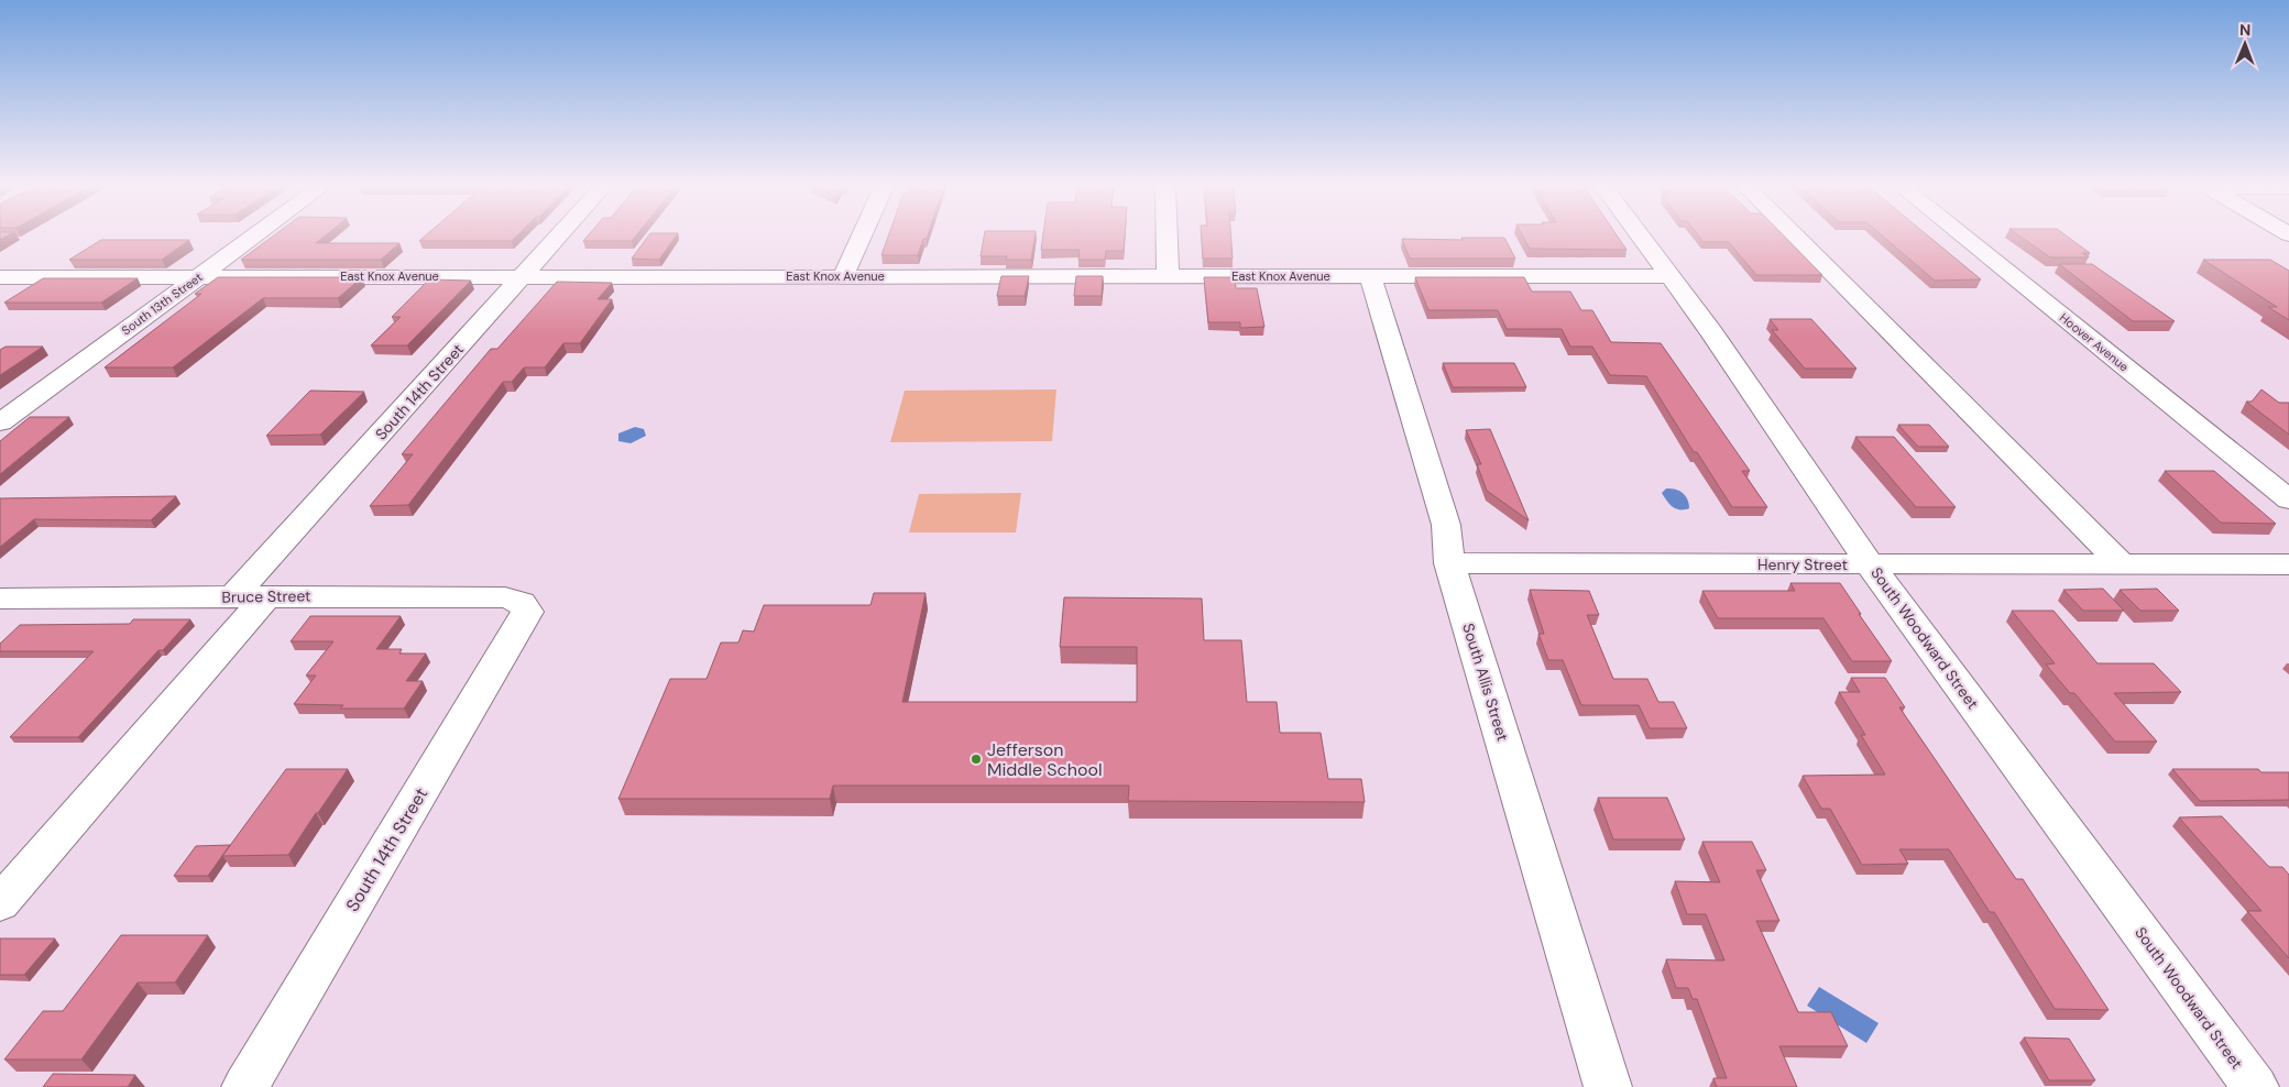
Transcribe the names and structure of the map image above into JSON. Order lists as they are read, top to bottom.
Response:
{
  "streets": {
    "street": [
      "East Knox Avenue",
      "South 13th Street",
      "Hoover Avenue",
      "South 14th Street",
      "Henry Street",
      "Bruce Street",
      "South Woodward Street",
      "South Allis Street"
    ]
  },
  "crossings": [
    ["East Knox Avenue", "South 13th Street"],
    ["East Knox Avenue", "South 14th Street"],
    ["East Knox Avenue", "South Woodward Street"],
    ["East Knox Avenue", "South Allis Street"],
    ["South 14th Street", "Bruce Street"],
    ["Henry Street", "South Woodward Street"],
    ["Henry Street", "South Allis Street"]
  ],
  "places": ["Jefferson Middle School"],
  "north": "top"
}
